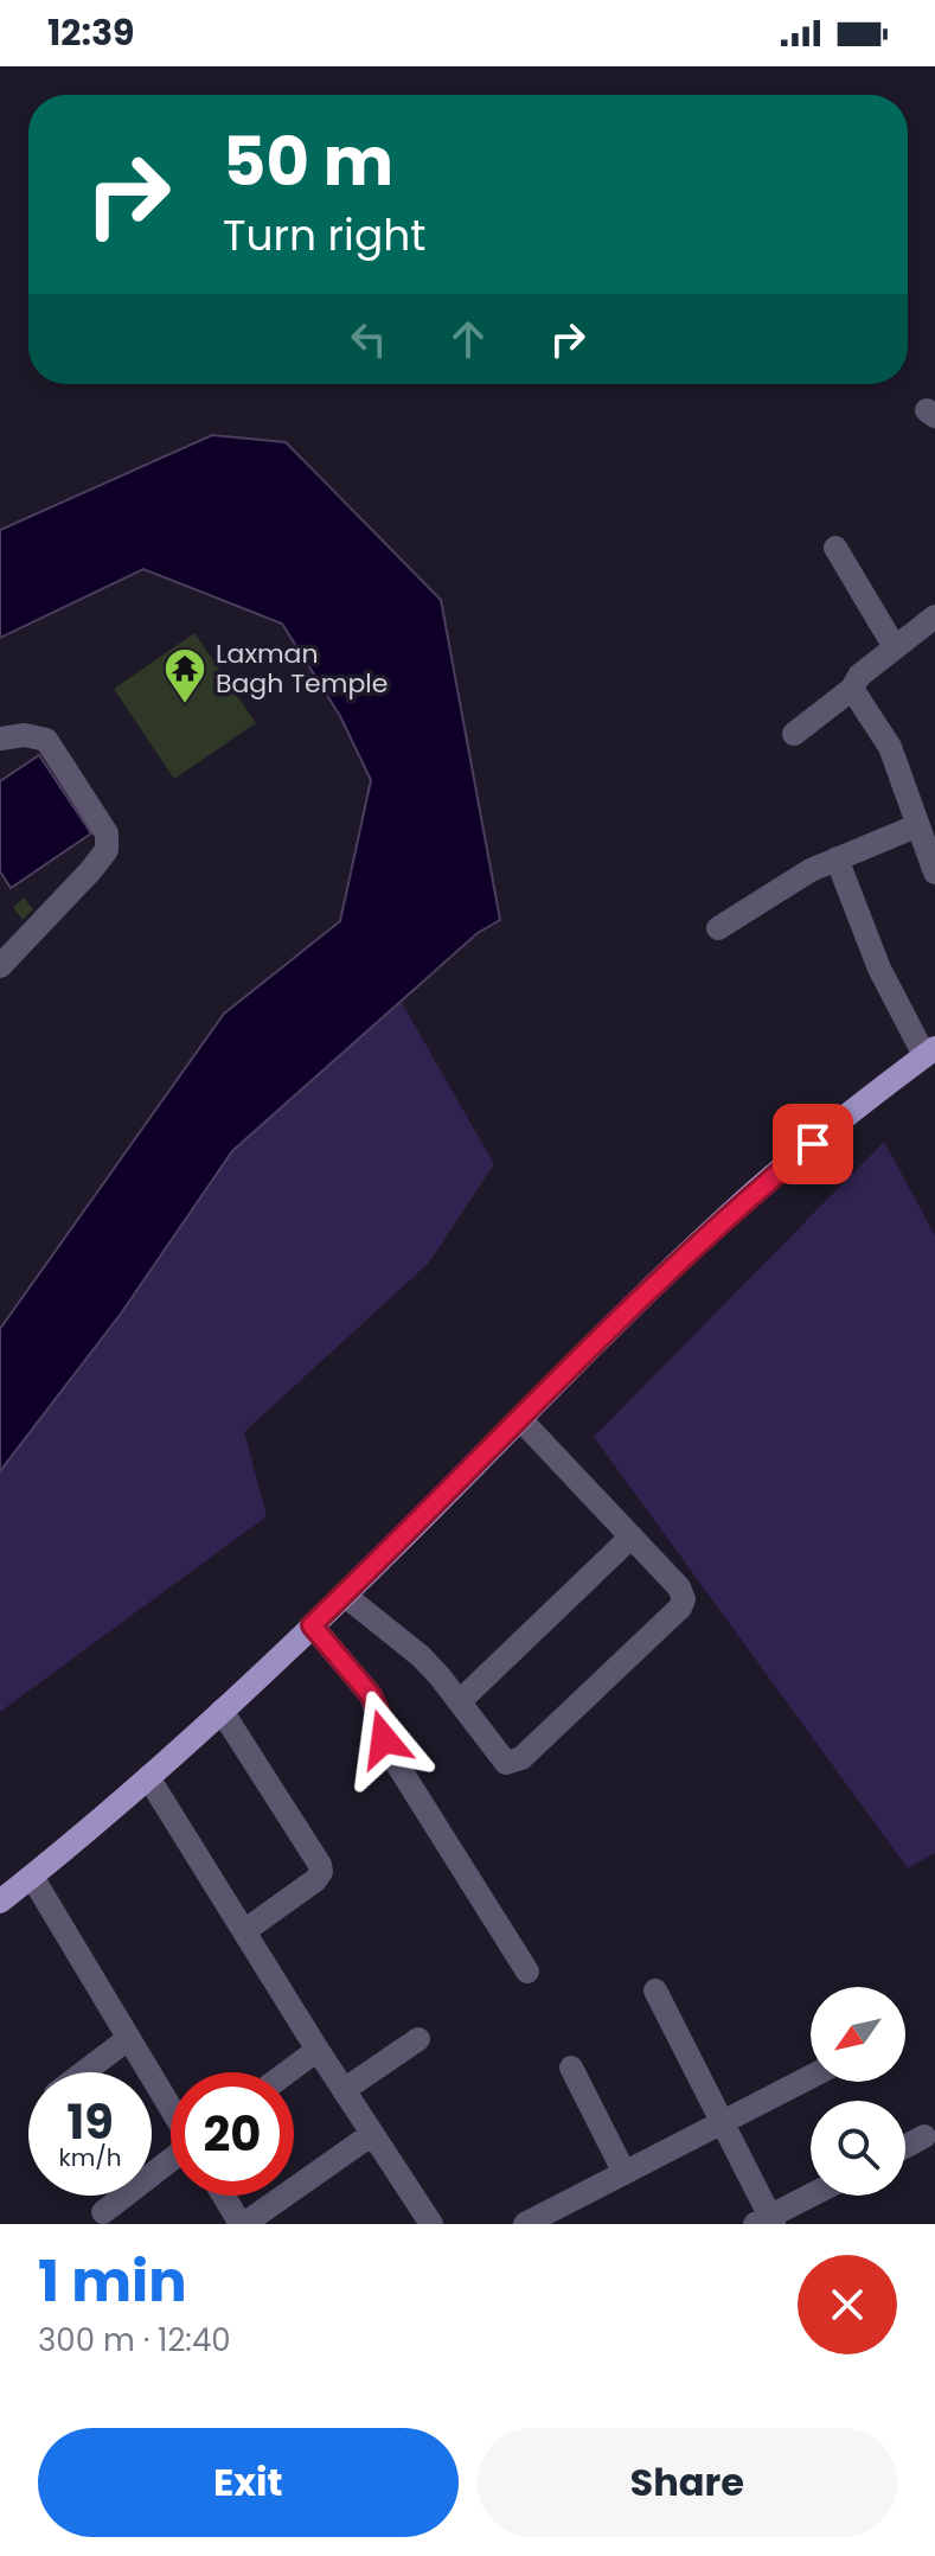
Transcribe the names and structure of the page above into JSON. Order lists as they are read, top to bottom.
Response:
{
  "places": {
    "temple": ["Laxman Bagh Temple"]
  },
  "north": "bottom left",
  "page": {
    "status": "12:39",
    "turn": ["50 m", "Turn right"],
    "speed": "19 km/h",
    "limit": "20",
    "heading": ["1 min", "300 m · 12:40"],
    "buttons": ["Exit", "Share"]
  }
}
